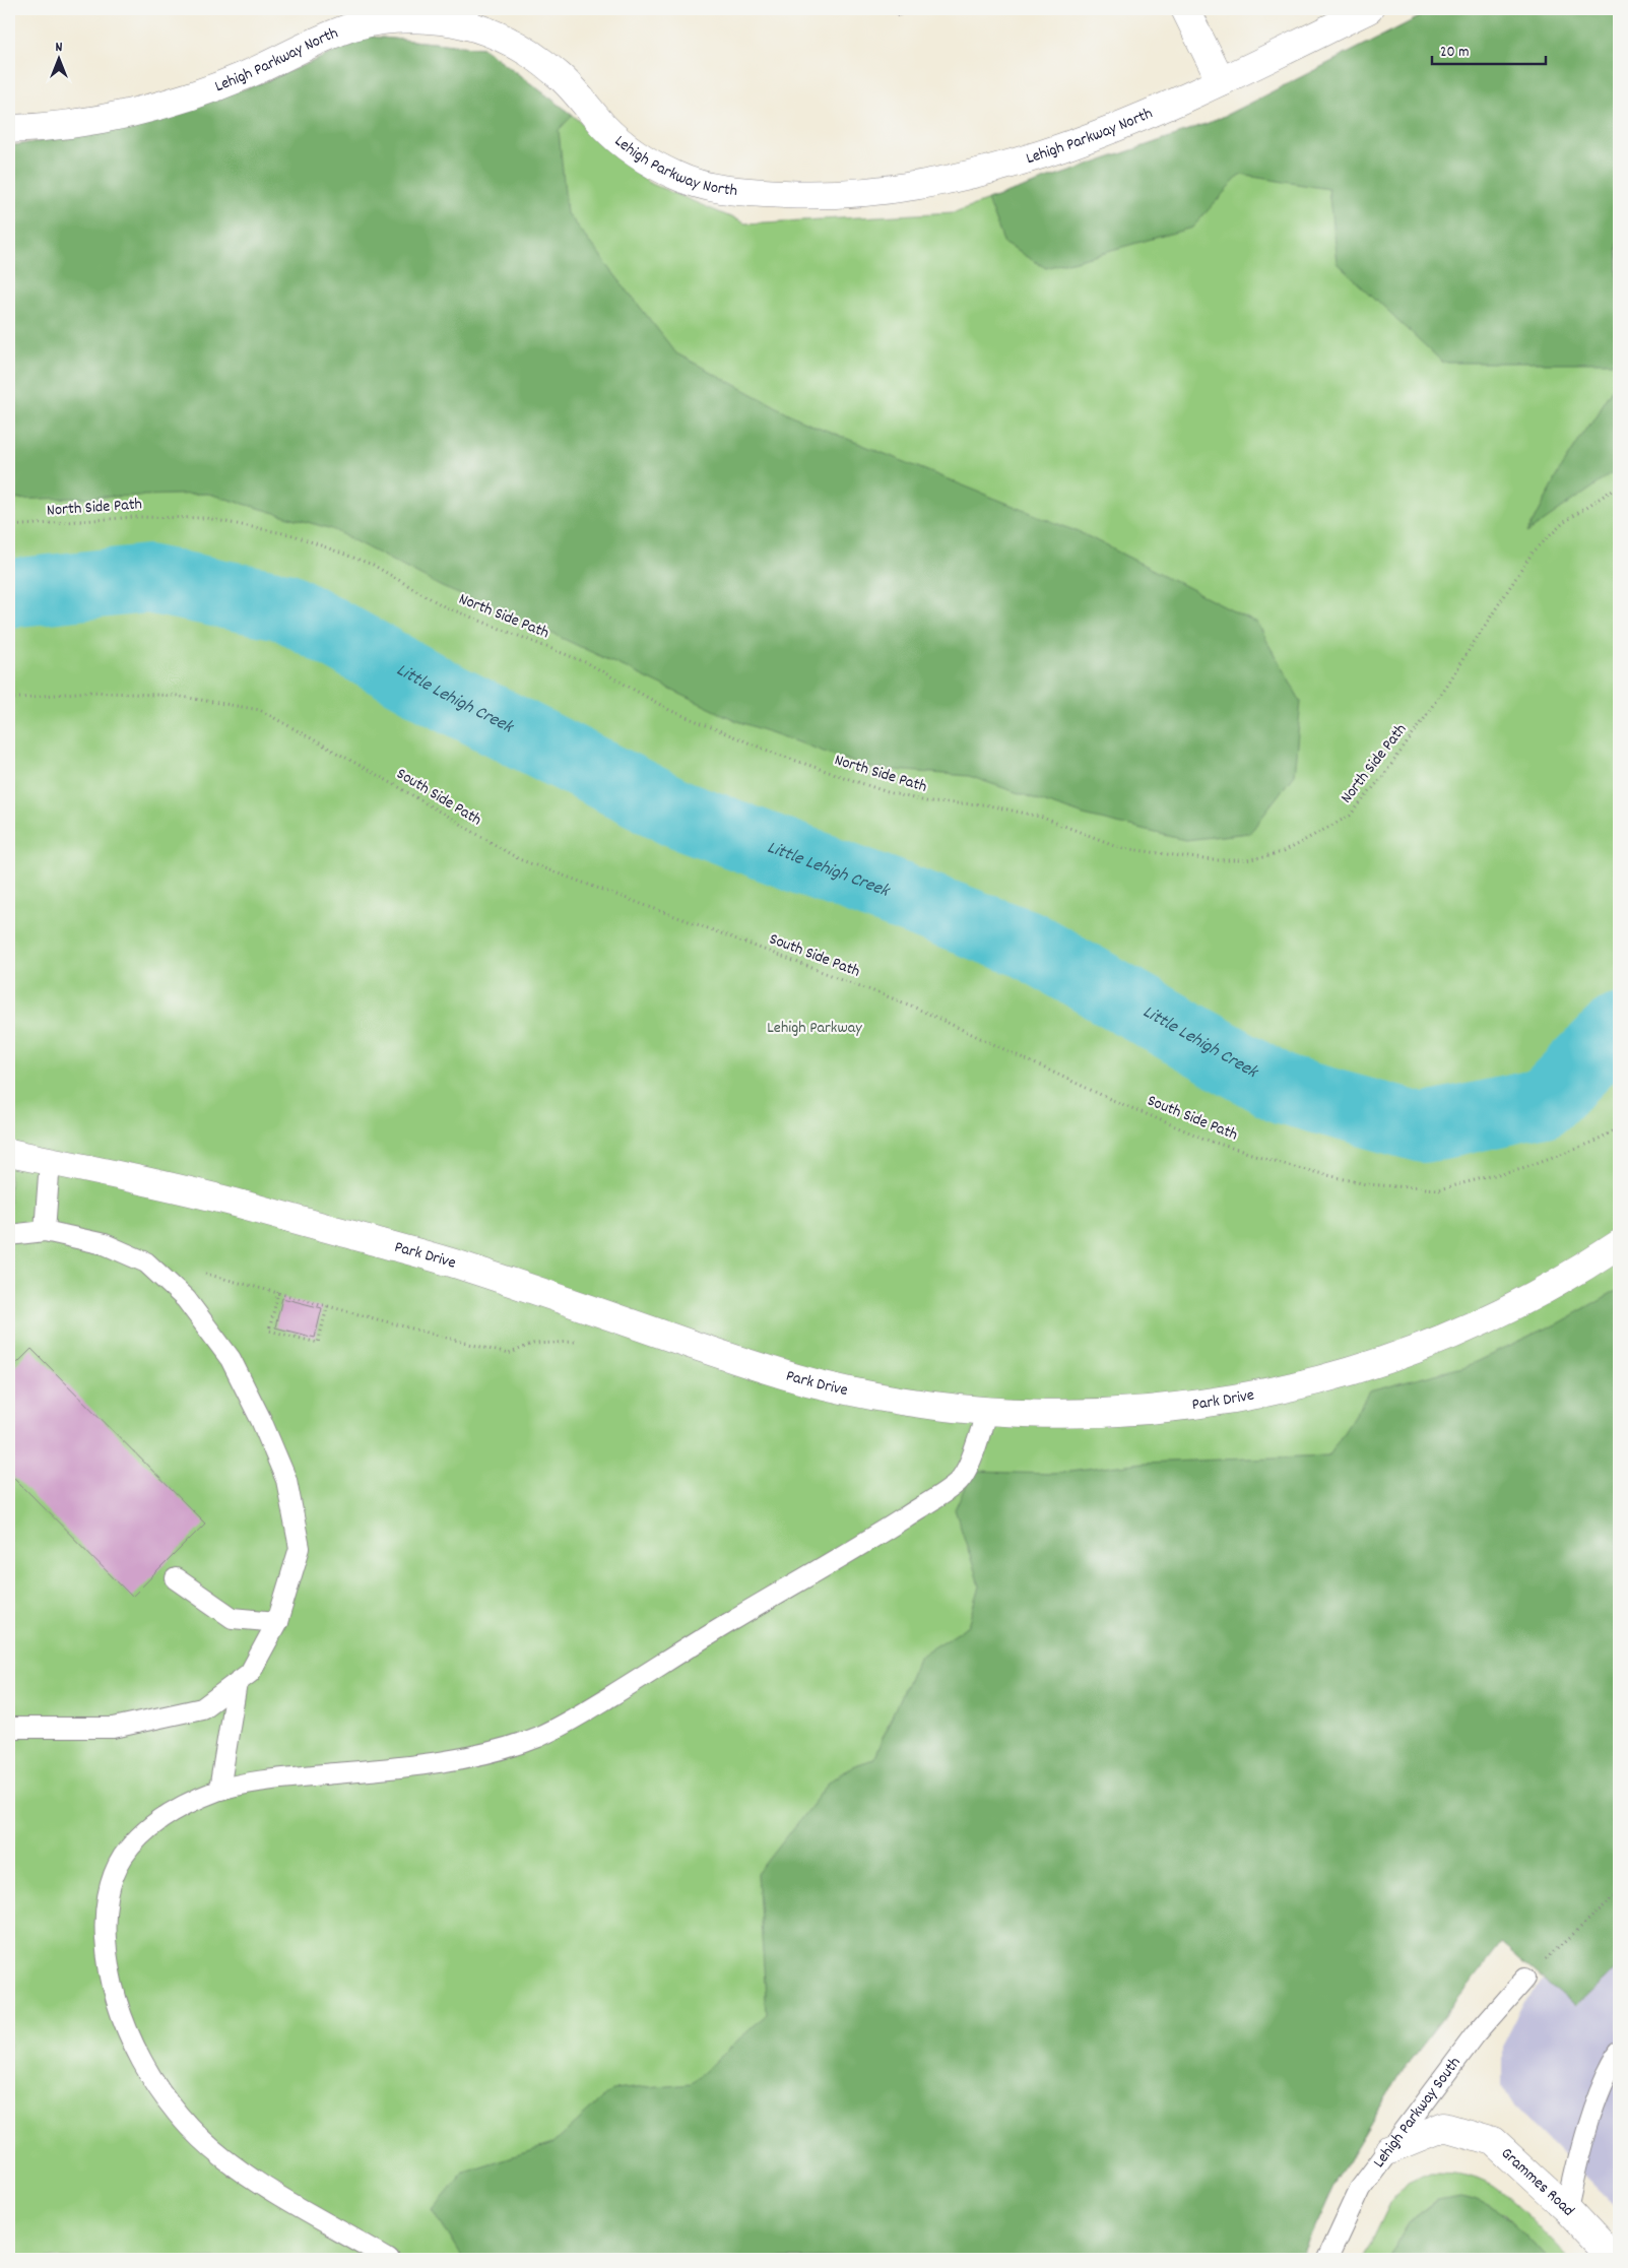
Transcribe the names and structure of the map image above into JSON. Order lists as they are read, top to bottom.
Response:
{
  "streets": {
    "street": ["Lehigh Parkway North", "Park Drive", "Grammes Road"],
    "lane": ["Lehigh Parkway South"],
    "path": ["North Side Path", "South Side Path"]
  },
  "crossings": [
    ["Lehigh Parkway South", "Grammes Road"]
  ],
  "water": ["Little Lehigh Creek"],
  "parks": ["Lehigh Parkway"],
  "scale_bar": "20 m",
  "north": "top"
}
